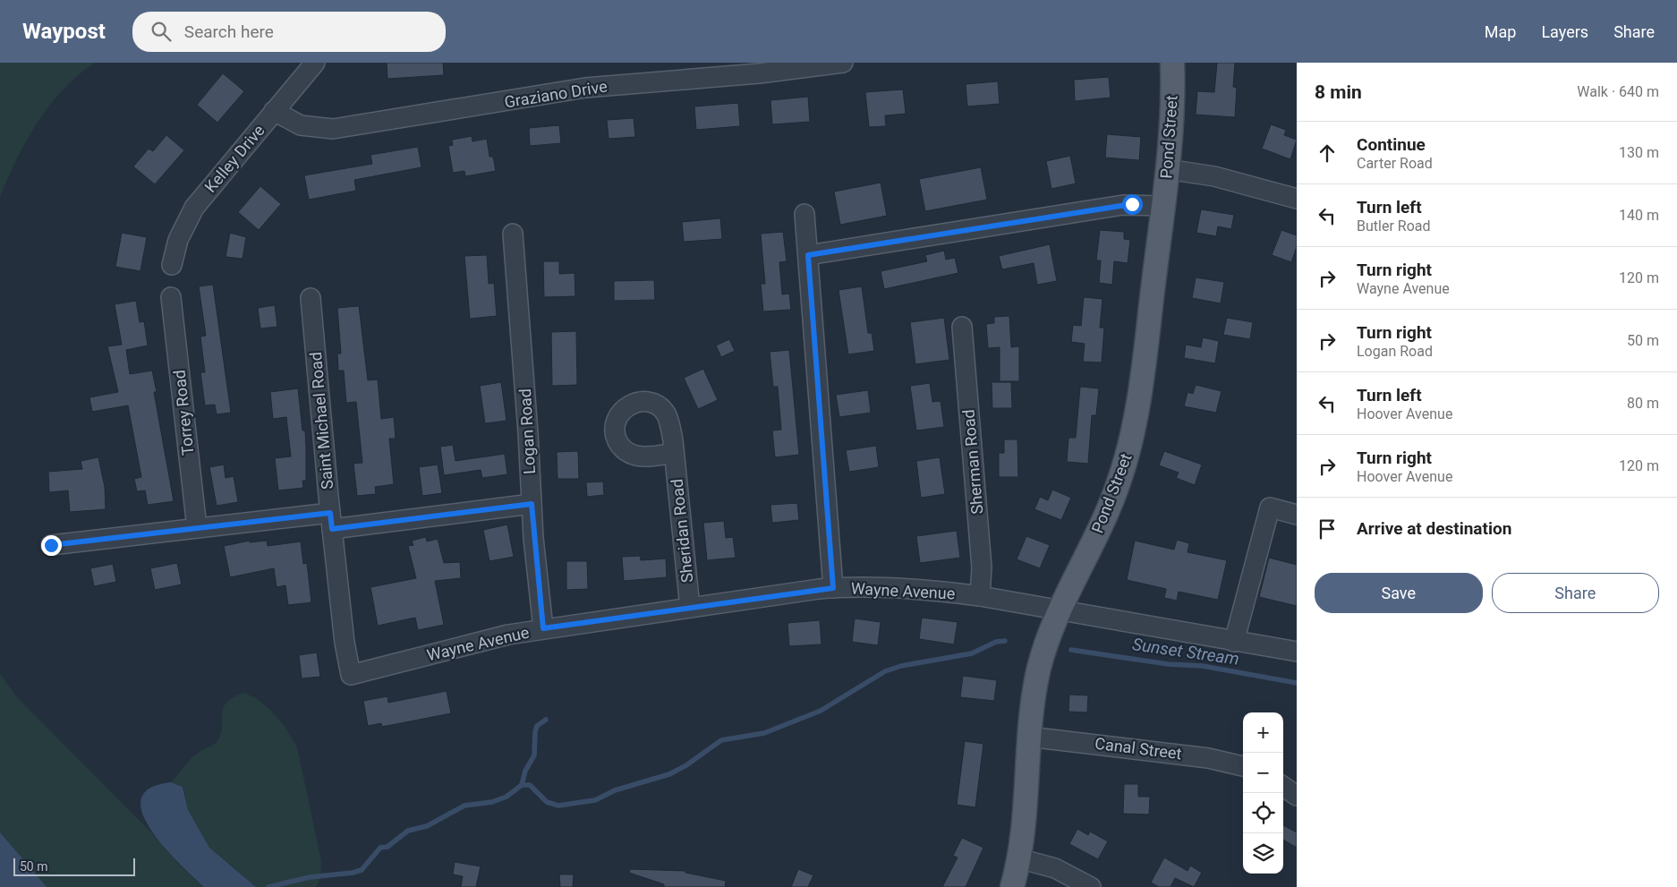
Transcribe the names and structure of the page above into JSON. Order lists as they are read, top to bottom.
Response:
{
  "streets": {
    "main road": ["Pond Street"],
    "street": [
      "Graziano Drive",
      "Kelley Drive",
      "Torrey Road",
      "Saint Michael Road",
      "Logan Road",
      "Sherman Road",
      "Sheridan Road",
      "Wayne Avenue",
      "Canal Street"
    ]
  },
  "crossings": [
    ["Graziano Drive", "Kelley Drive"],
    ["Pond Street", "Wayne Avenue"],
    ["Pond Street", "Canal Street"],
    ["Saint Michael Road", "Wayne Avenue"],
    ["Logan Road", "Wayne Avenue"],
    ["Sherman Road", "Wayne Avenue"],
    ["Sheridan Road", "Wayne Avenue"]
  ],
  "water": ["Sunset Stream"],
  "scale_bar": "50 m",
  "page": {
    "header": "Waypost",
    "search": "Search here",
    "nav": ["Map", "Layers", "Share"],
    "heading": ["8 min", "Walk · 640 m"],
    "list": [
      ["Continue", "Carter Road", "130 m"],
      ["Turn left", "Butler Road", "140 m"],
      ["Turn right", "Wayne Avenue", "120 m"],
      ["Turn right", "Logan Road", "50 m"],
      ["Turn left", "Hoover Avenue", "80 m"],
      ["Turn right", "Hoover Avenue", "120 m"],
      "Arrive at destination"
    ],
    "buttons": ["Save", "Share"],
    "map_buttons": ["+", "−"],
    "scale": "50 m"
  }
}
